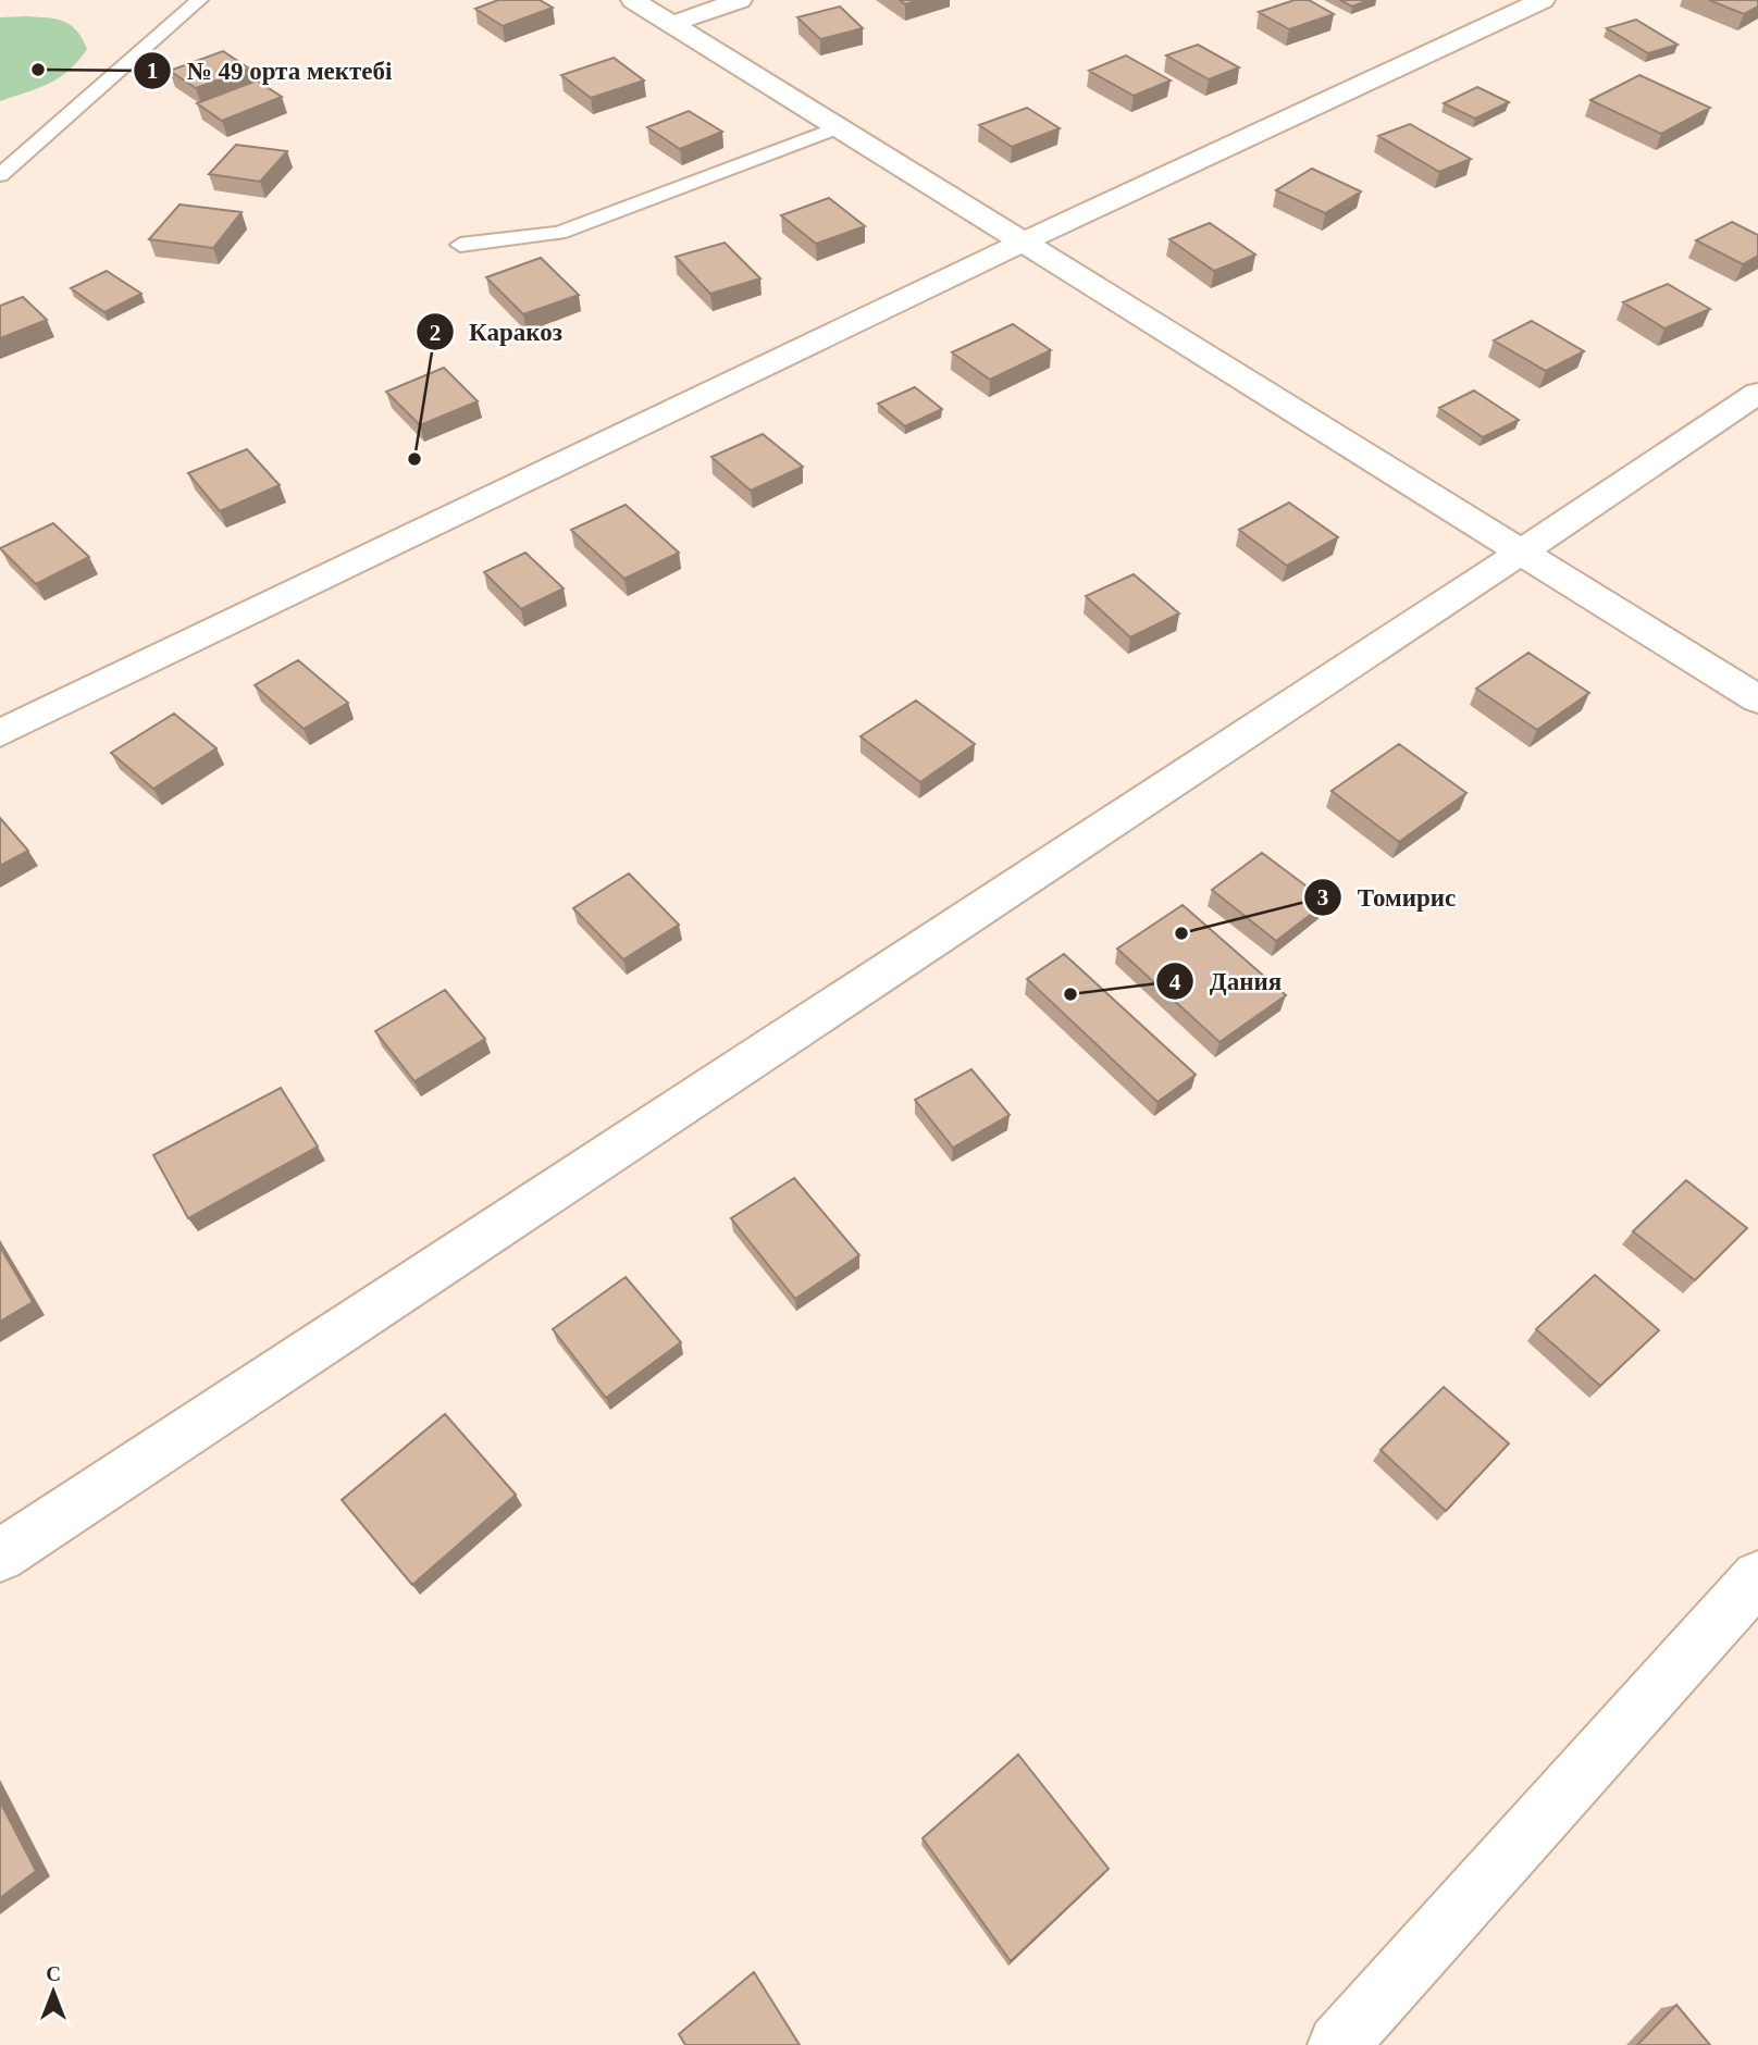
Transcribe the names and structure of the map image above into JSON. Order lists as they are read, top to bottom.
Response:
{
  "places": [
    "№ 49 орта мектебі",
    "Каракоз",
    "Томирис",
    "Дания"
  ],
  "north": "top"
}
